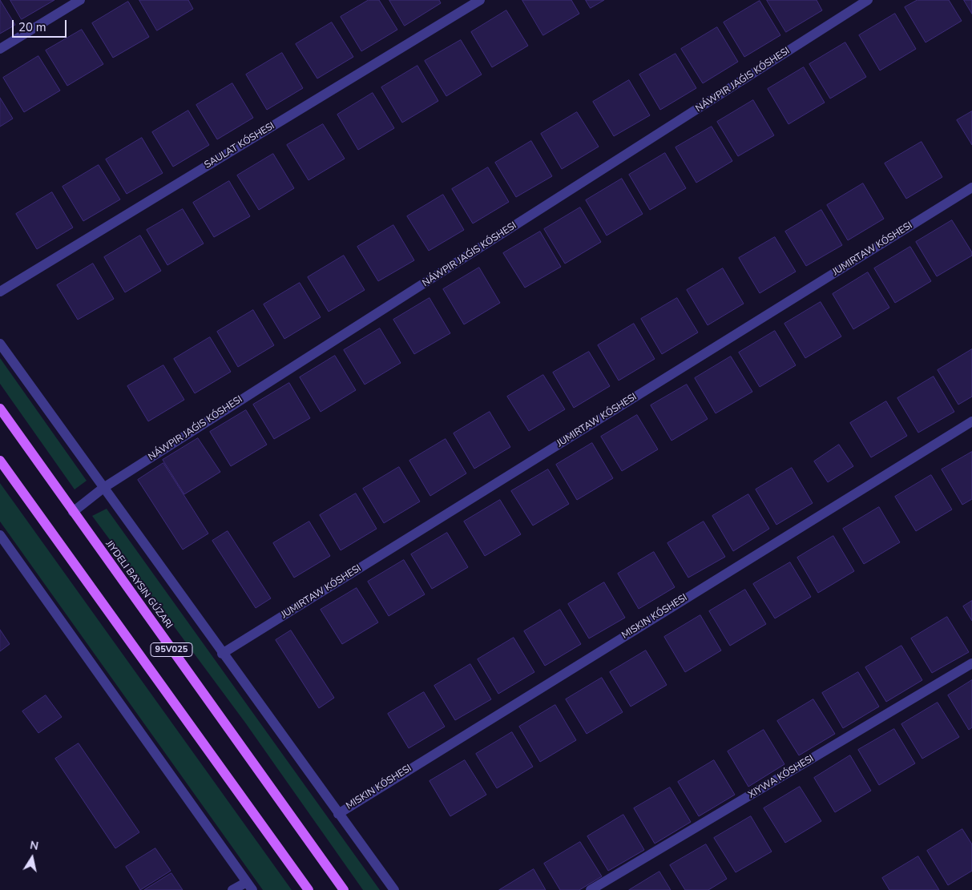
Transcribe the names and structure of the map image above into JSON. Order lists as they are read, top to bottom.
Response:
{
  "streets": {
    "main road": ["95V025"],
    "street": ["SAULAT KÓSHESI", "MISKIN KÓSHESI", "XIYWA KÓSHESI"]
  },
  "scale_bar": "20 m",
  "north": "top"
}
